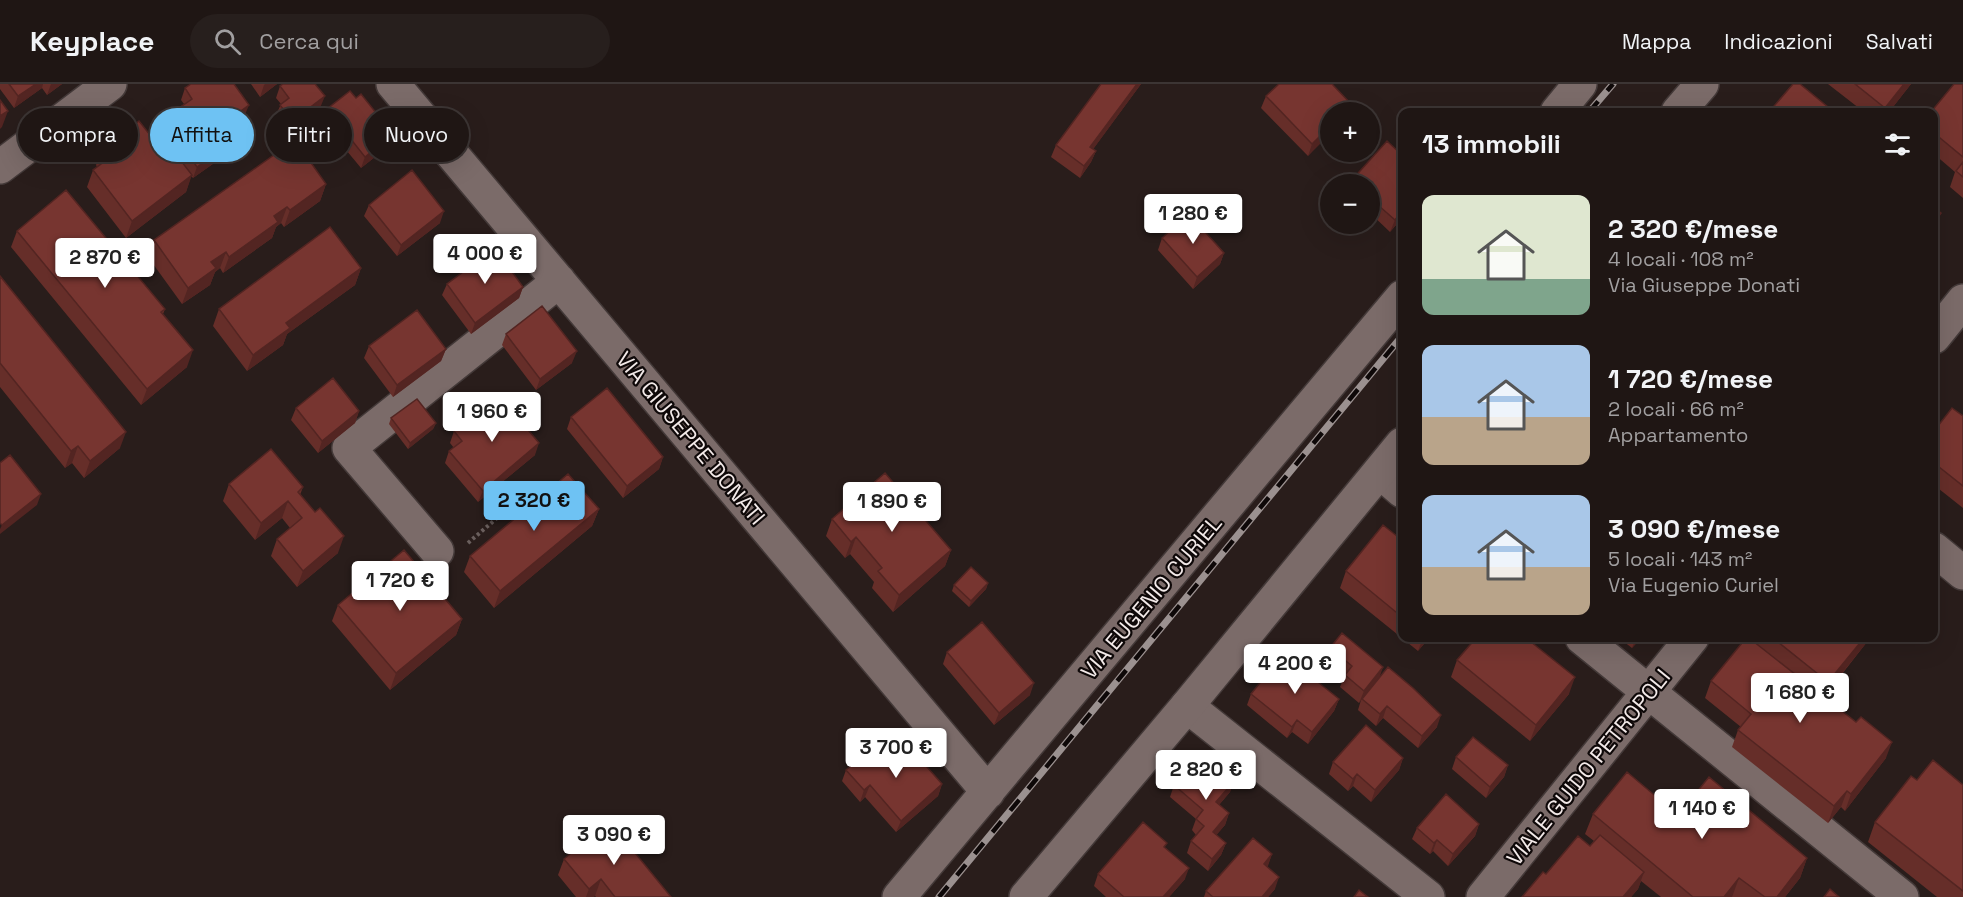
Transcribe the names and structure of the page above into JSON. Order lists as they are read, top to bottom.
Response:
{
  "streets": {
    "street": ["VIA GIUSEPPE DONATI", "VIA EUGENIO CURIEL", "VIALE GUIDO PETROPOLI"]
  },
  "crossings": [
    ["VIA GIUSEPPE DONATI", "VIA EUGENIO CURIEL"]
  ],
  "page": {
    "header": "Keyplace",
    "search": "Cerca qui",
    "nav": ["Mappa", "Indicazioni", "Salvati"],
    "map_buttons": ["+", "−"],
    "chip": [
      "Compra",
      "Affitta",
      "Filtri",
      "Nuovo"
    ],
    "heading": "13 immobili",
    "list": [
      {
        "name": "2 320 €/mese",
        "note": "4 locali · 108 m² · Via Giuseppe Donati"
      },
      {
        "name": "1 720 €/mese",
        "note": "2 locali · 66 m² · Appartamento"
      },
      {
        "name": "3 090 €/mese",
        "note": "5 locali · 143 m² · Via Eugenio Curiel"
      }
    ],
    "price": [
      "1 280 €",
      "4 000 €",
      "2 870 €",
      "1 960 €",
      "2 320 €",
      "1 890 €",
      "1 720 €",
      "4 200 €",
      "1 680 €",
      "3 700 €",
      "2 820 €",
      "1 140 €",
      "3 090 €"
    ]
  }
}
